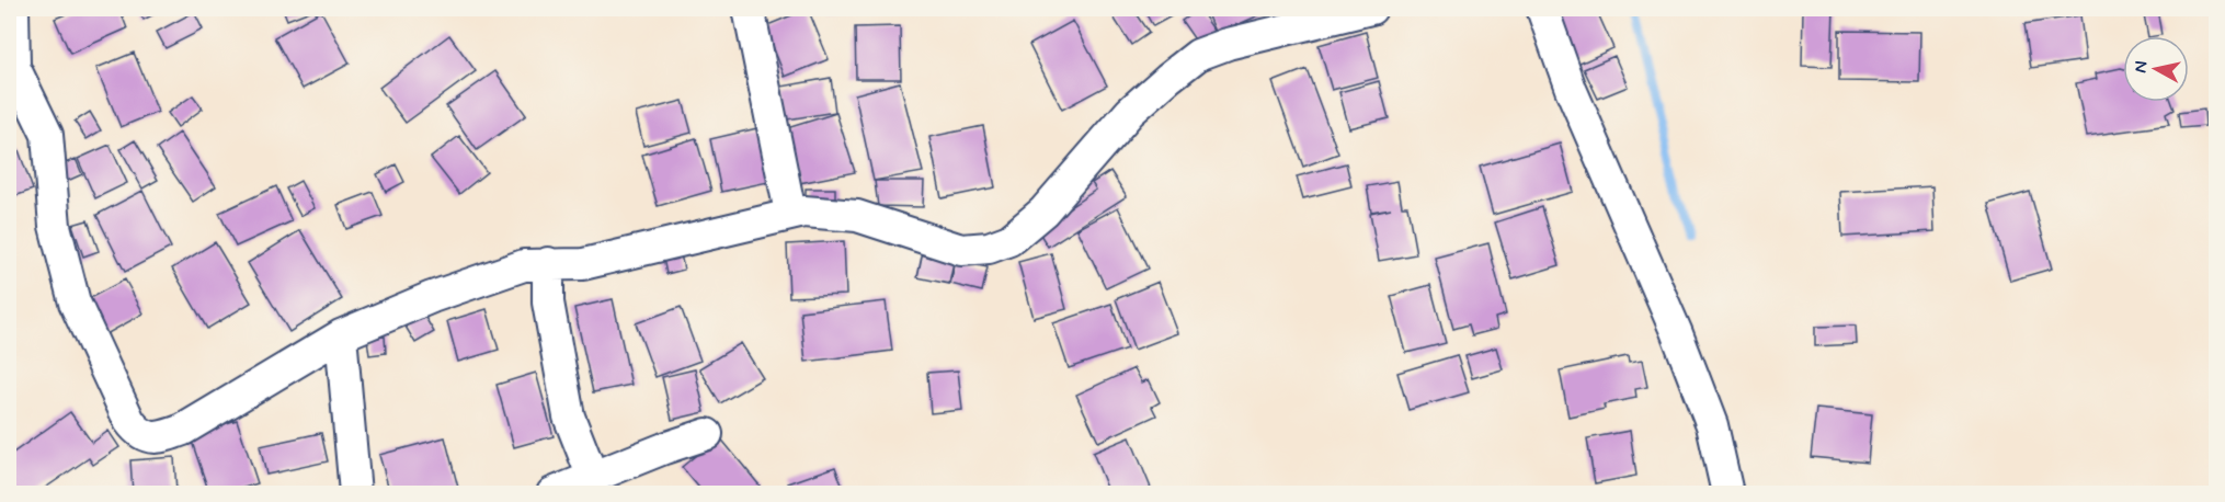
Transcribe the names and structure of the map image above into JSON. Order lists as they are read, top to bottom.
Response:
{
  "north": "left"
}
